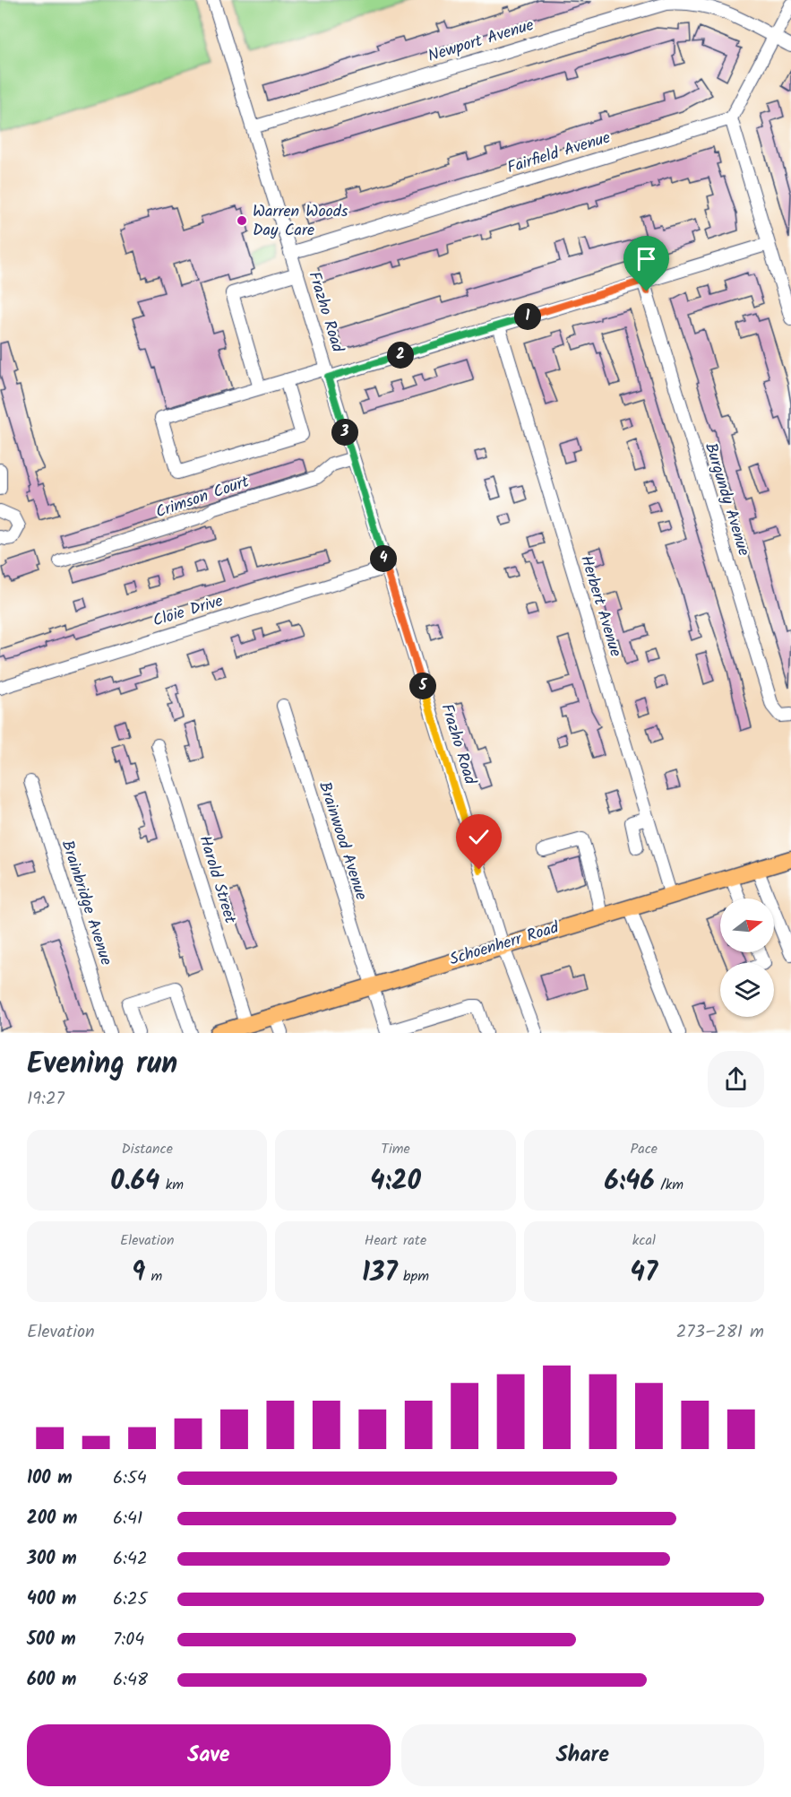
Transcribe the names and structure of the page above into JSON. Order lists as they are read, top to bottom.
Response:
{
  "streets": {
    "main road": ["Schoenherr Road"],
    "street": [
      "Newport Avenue",
      "Fairfield Avenue",
      "Frazho Road",
      "Crimson Court",
      "Burgundy Avenue",
      "Herbert Avenue",
      "Cloie Drive",
      "Brainwood Avenue",
      "Harold Street",
      "Brainbridge Avenue"
    ]
  },
  "crossings": [
    ["Newport Avenue", "Frazho Road"],
    ["Fairfield Avenue", "Frazho Road"],
    ["Frazho Road", "Crimson Court"],
    ["Frazho Road", "Cloie Drive"],
    ["Frazho Road", "Schoenherr Road"],
    ["Herbert Avenue", "Schoenherr Road"],
    ["Brainwood Avenue", "Schoenherr Road"],
    ["Harold Street", "Schoenherr Road"]
  ],
  "places": ["Warren Woods Day Care"],
  "north": "right",
  "page": {
    "pins": [
      "1",
      "2",
      "3",
      "4",
      "5"
    ],
    "heading": ["Evening run", "19:27"],
    "stats": [
      ["Distance", "0.64 km"],
      ["Time", "4:20"],
      ["Pace", "6:46 /km"],
      ["Elevation", "9 m"],
      ["Heart rate", "137 bpm"],
      ["kcal", "47"]
    ],
    "chart": ["Elevation", "273–281 m"],
    "list": [
      {
        "name": "100 m",
        "note": "6:54"
      },
      {
        "name": "200 m",
        "note": "6:41"
      },
      {
        "name": "300 m",
        "note": "6:42"
      },
      {
        "name": "400 m",
        "note": "6:25"
      },
      {
        "name": "500 m",
        "note": "7:04"
      },
      {
        "name": "600 m",
        "note": "6:48"
      }
    ],
    "buttons": ["Save", "Share"]
  }
}
